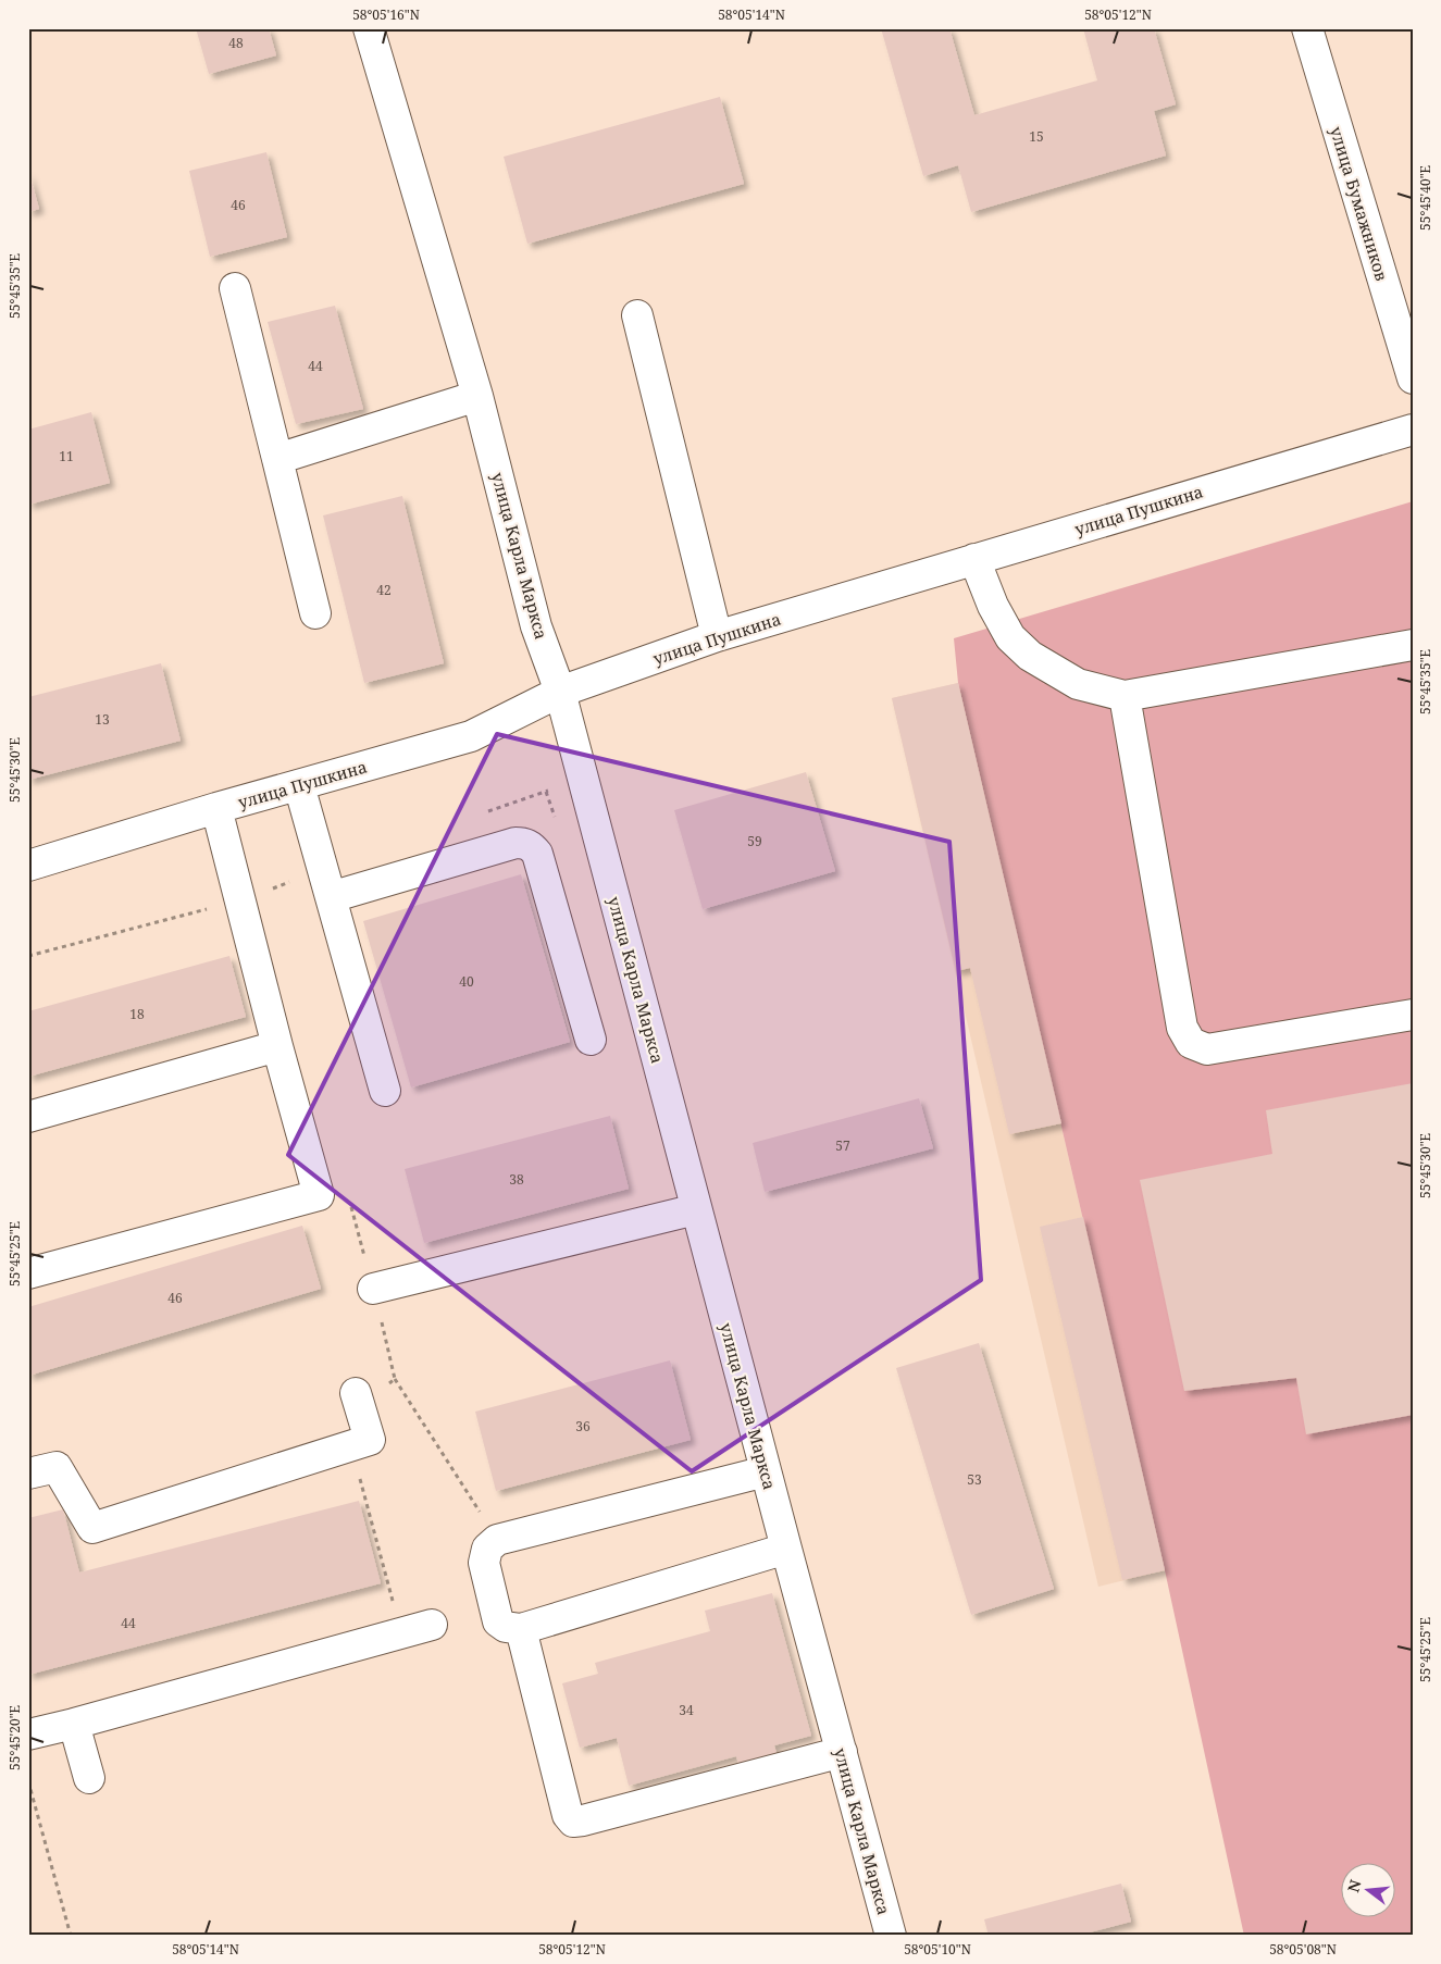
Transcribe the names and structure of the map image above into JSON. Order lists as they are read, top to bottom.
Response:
{
  "streets": {
    "street": ["улица Бумажников", "улица Пушкина", "улица Карла Маркса"]
  },
  "crossings": [
    ["улица Пушкина", "улица Карла Маркса"]
  ],
  "house_numbers": [
    "48",
    "15",
    "46",
    "44",
    "11",
    "42",
    "13",
    "59",
    "40",
    "18",
    "57",
    "38",
    "46",
    "36",
    "53",
    "44",
    "34"
  ],
  "north": "left",
  "coordinates": [
    "58°05'16\"N",
    "58°05'14\"N",
    "58°05'12\"N",
    "55°45'40\"E",
    "55°45'35\"E",
    "55°45'30\"E",
    "55°45'25\"E",
    "55°45'20\"E",
    "58°05'10\"N",
    "58°05'08\"N"
  ]
}
